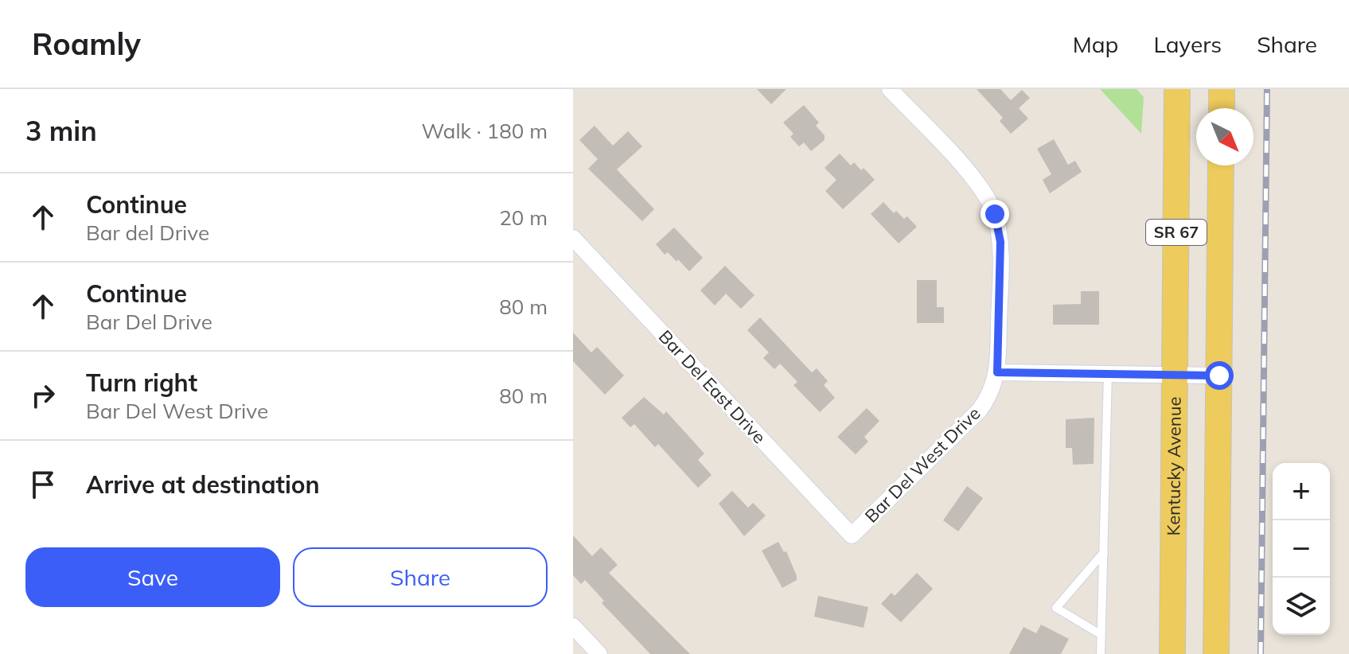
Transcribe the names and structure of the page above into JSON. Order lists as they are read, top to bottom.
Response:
{
  "streets": {
    "main road": ["SR 67", "Kentucky Avenue"],
    "street": ["Bar Del East Drive", "Bar Del West Drive"]
  },
  "crossings": [
    ["Bar Del East Drive", "Bar Del West Drive"]
  ],
  "north": "bottom right",
  "page": {
    "header": "Roamly",
    "nav": ["Map", "Layers", "Share"],
    "heading": ["3 min", "Walk · 180 m"],
    "list": [
      ["Continue", "Bar del Drive", "20 m"],
      ["Continue", "Bar Del Drive", "80 m"],
      ["Turn right", "Bar Del West Drive", "80 m"],
      "Arrive at destination"
    ],
    "map_buttons": ["+", "−"],
    "buttons": ["Save", "Share"]
  }
}
